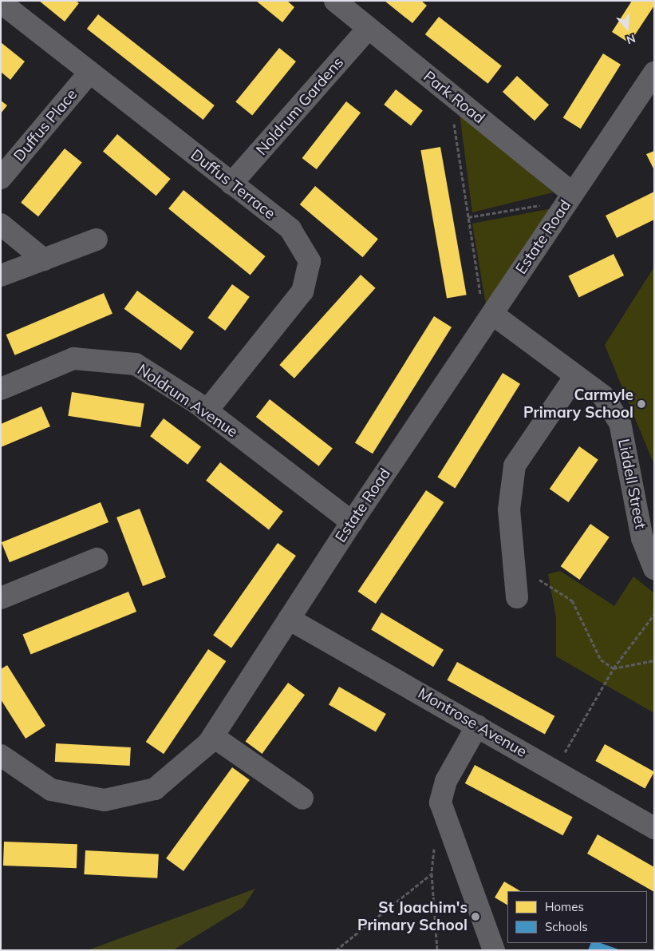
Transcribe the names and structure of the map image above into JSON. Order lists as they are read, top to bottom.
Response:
{
  "streets": {
    "street": [
      "Park Road",
      "Noldrum Gardens",
      "Duffus Place",
      "Duffus Terrace",
      "Estate Road",
      "Noldrum Avenue",
      "Liddell Street",
      "Montrose Avenue"
    ]
  },
  "crossings": [
    ["Park Road", "Noldrum Gardens"],
    ["Park Road", "Estate Road"],
    ["Noldrum Gardens", "Duffus Terrace"],
    ["Duffus Place", "Duffus Terrace"],
    ["Duffus Terrace", "Noldrum Avenue"],
    ["Estate Road", "Noldrum Avenue"],
    ["Estate Road", "Liddell Street"],
    ["Estate Road", "Montrose Avenue"]
  ],
  "places": ["Carmyle Primary School", "St Joachim's Primary School"],
  "legend": ["Homes", "Schools"],
  "north": "bottom"
}
